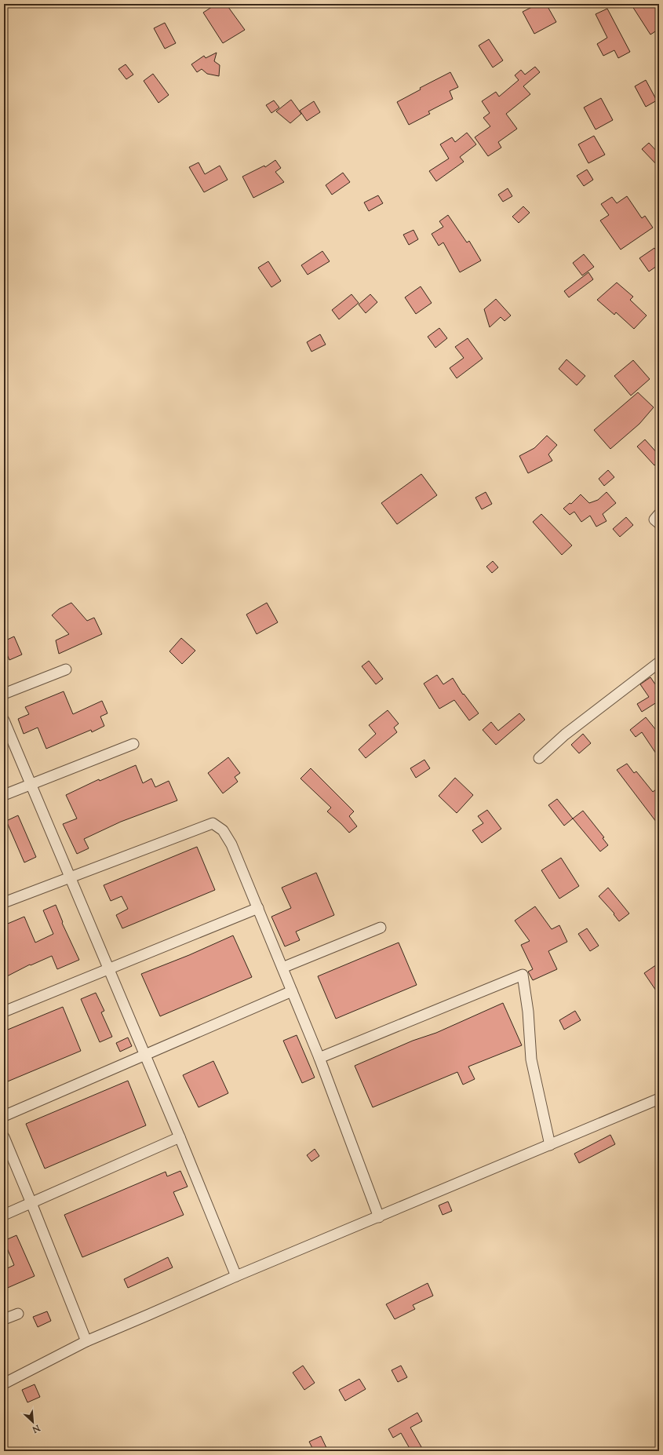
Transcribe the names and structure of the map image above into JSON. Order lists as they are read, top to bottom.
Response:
{
  "north": "bottom right"
}
